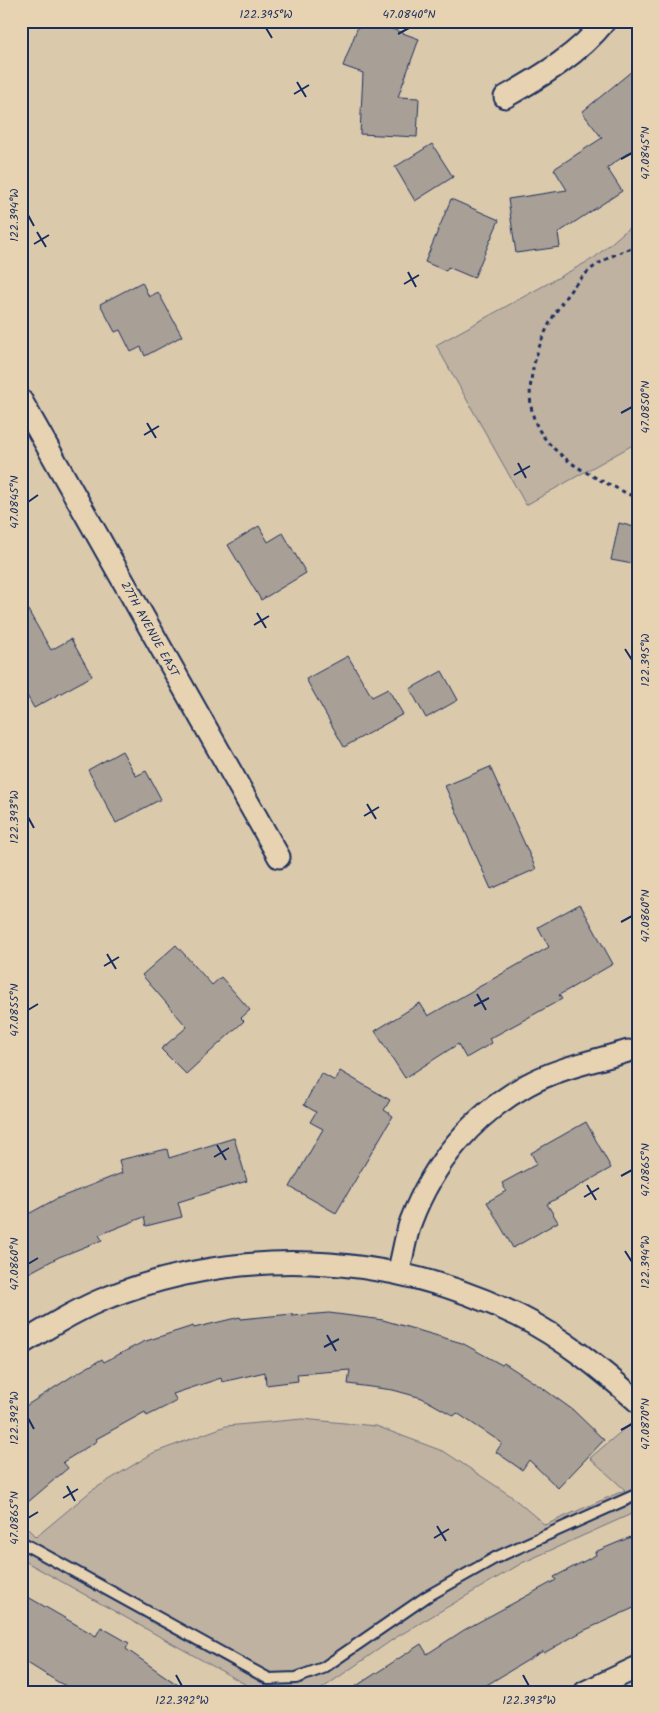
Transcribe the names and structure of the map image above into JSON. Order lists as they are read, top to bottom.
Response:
{
  "streets": {
    "street": ["27TH AVENUE EAST"]
  },
  "coordinates": [
    "122.395°W",
    "47.0840°N",
    "47.0845°N",
    "122.394°W",
    "47.0850°N",
    "122.393°W",
    "47.0860°N",
    "47.0855°N",
    "47.0865°N",
    "122.392°W",
    "47.0870°N"
  ]
}
